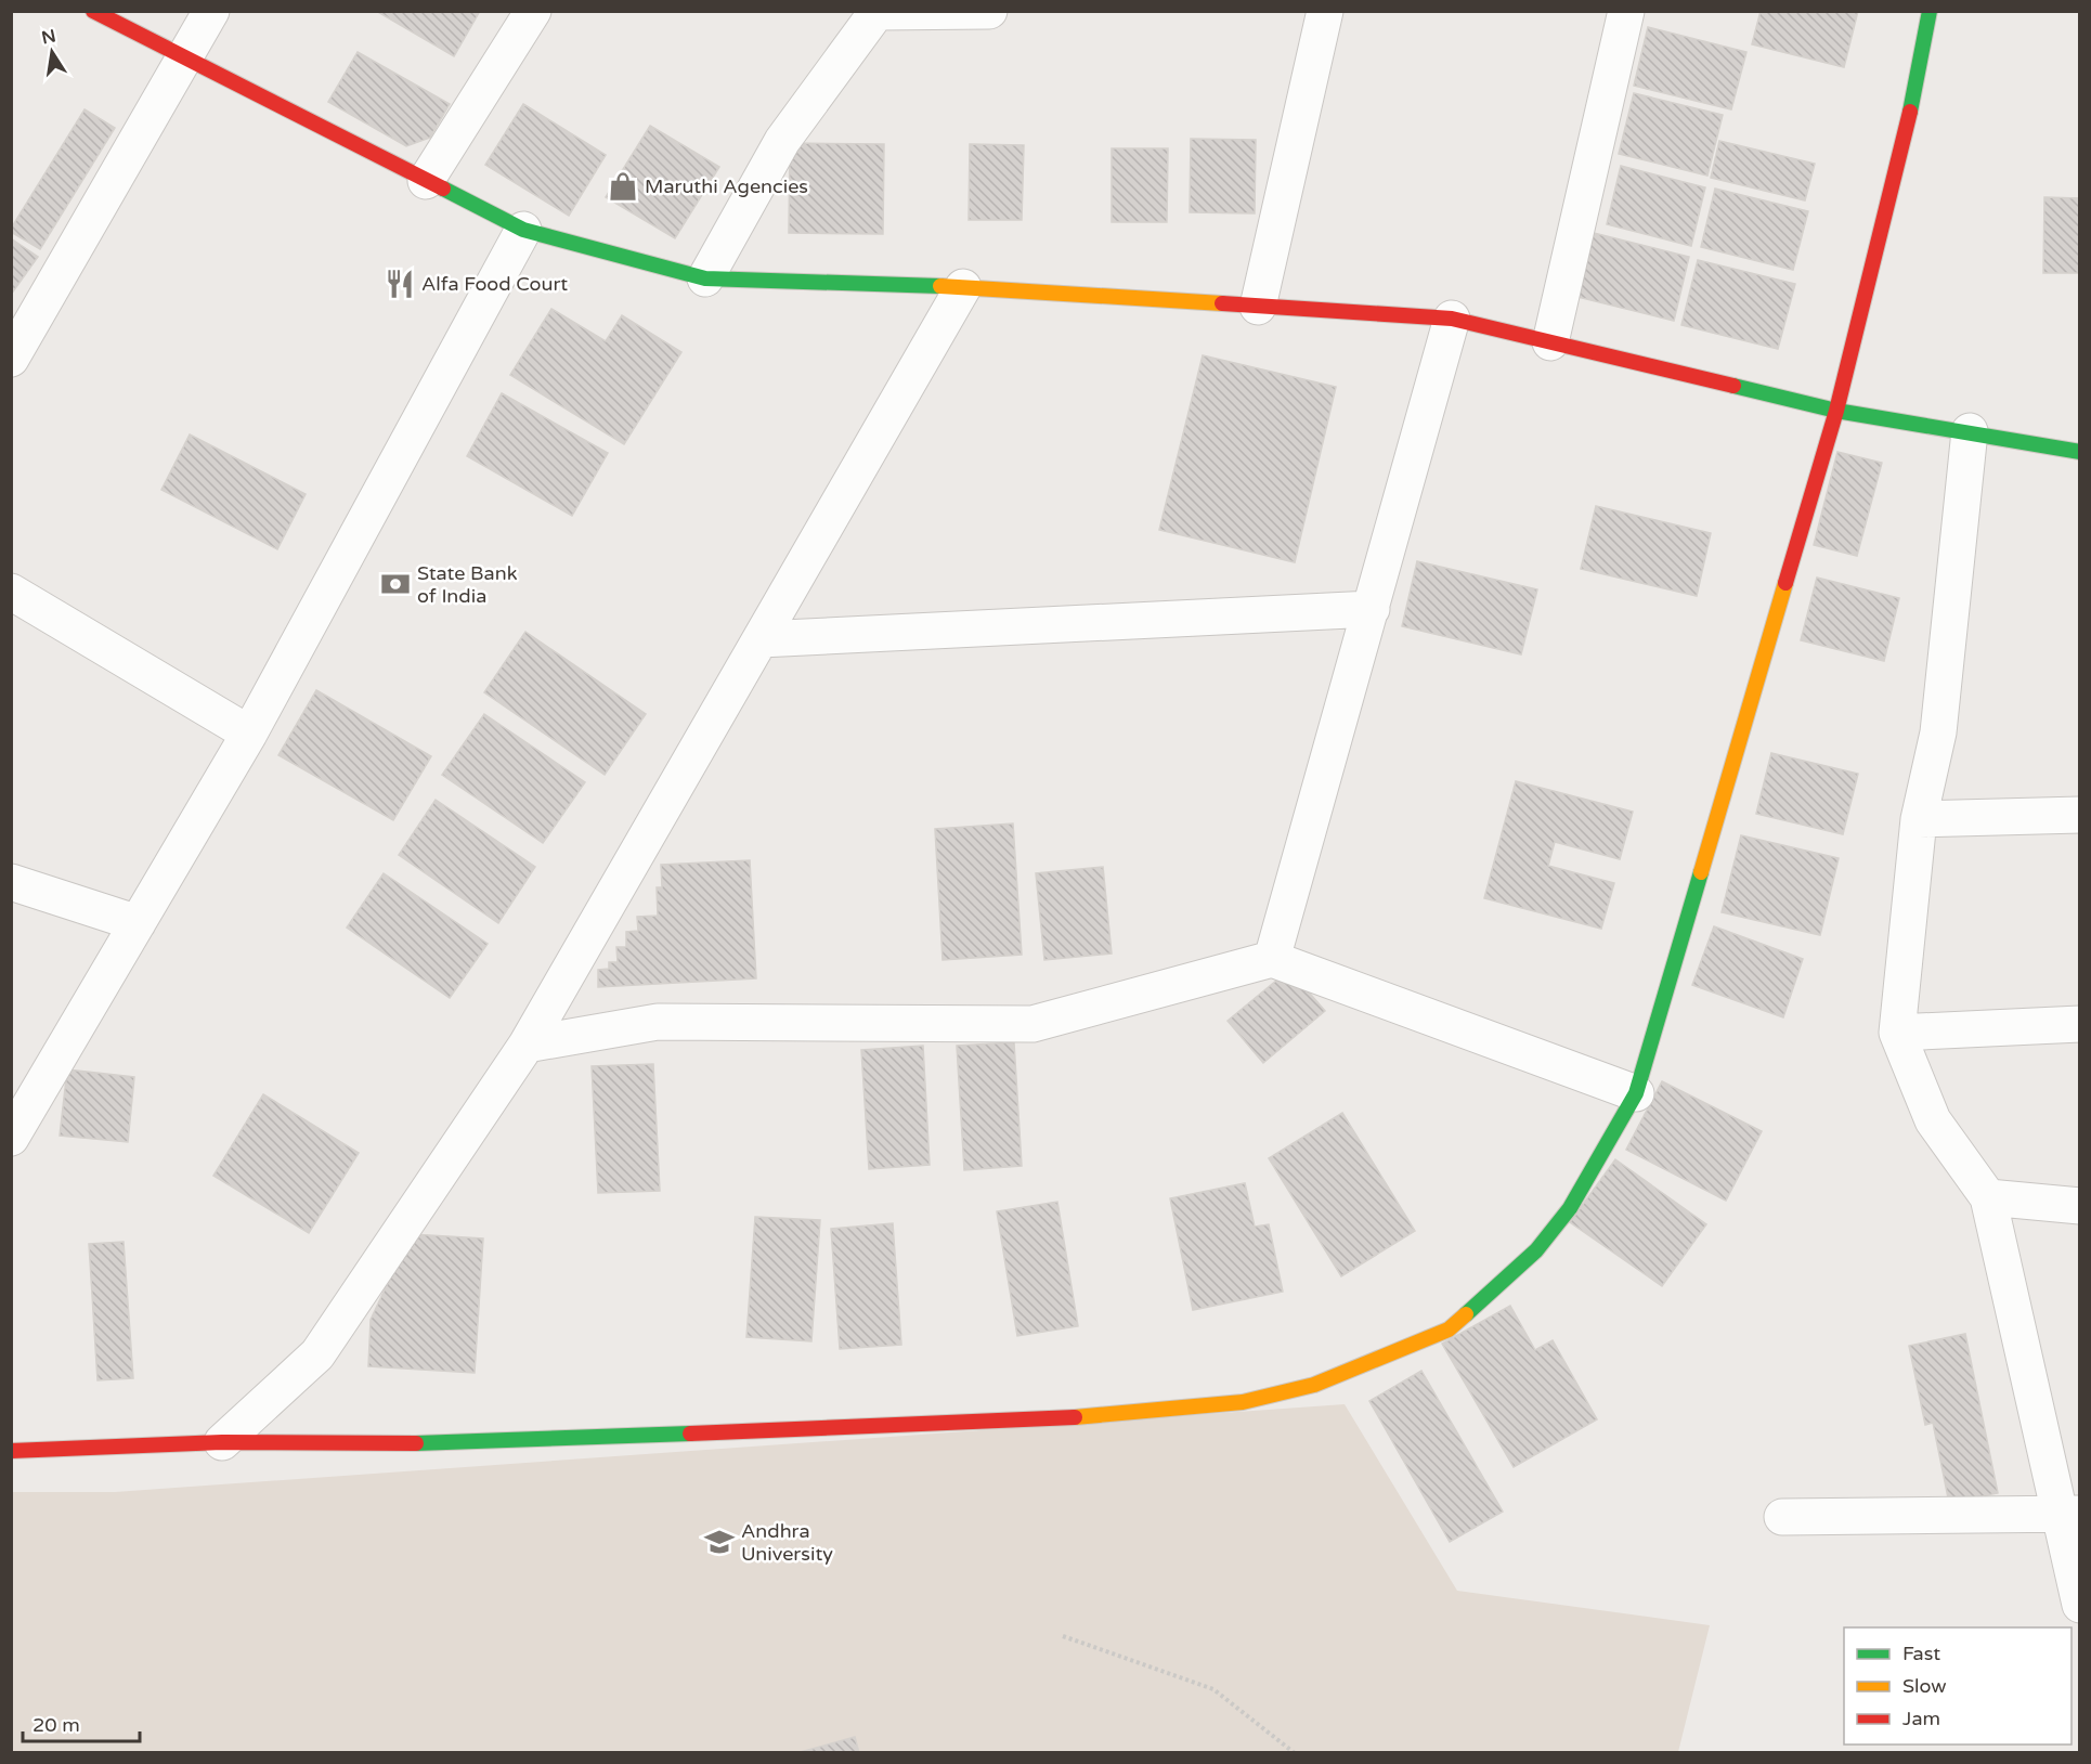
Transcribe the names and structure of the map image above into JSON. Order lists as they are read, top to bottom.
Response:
{
  "places": {
    "shop": ["Maruthi Agencies"],
    "restaurant": ["Alfa Food Court"],
    "bank": ["State Bank of India"],
    "school or university": ["Andhra University"]
  },
  "legend": ["Fast", "Slow", "Jam"],
  "scale_bar": "20 m",
  "north": "top"
}
